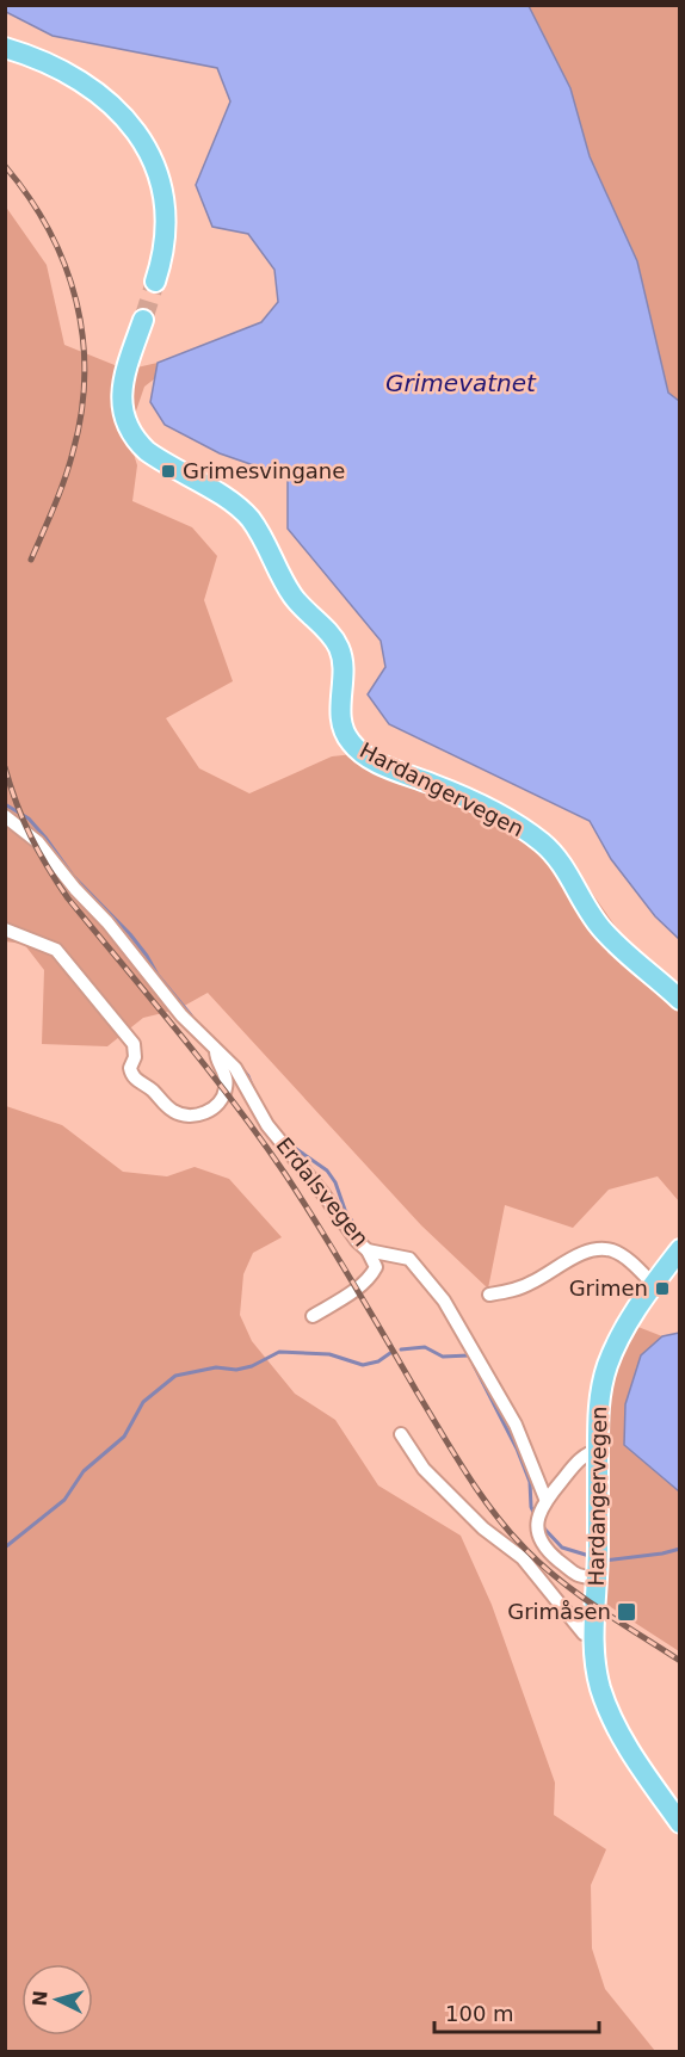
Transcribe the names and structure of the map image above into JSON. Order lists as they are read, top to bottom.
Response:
{
  "streets": {
    "main road": ["Hardangervegen"],
    "street": ["Erdalsvegen"]
  },
  "crossings": [
    ["Hardangervegen", "Erdalsvegen"]
  ],
  "water": ["Grimevatnet"],
  "places": {
    "transit": ["Grimesvingane", "Grimen", "Grimåsen"]
  },
  "scale_bar": "100 m",
  "north": "left"
}
